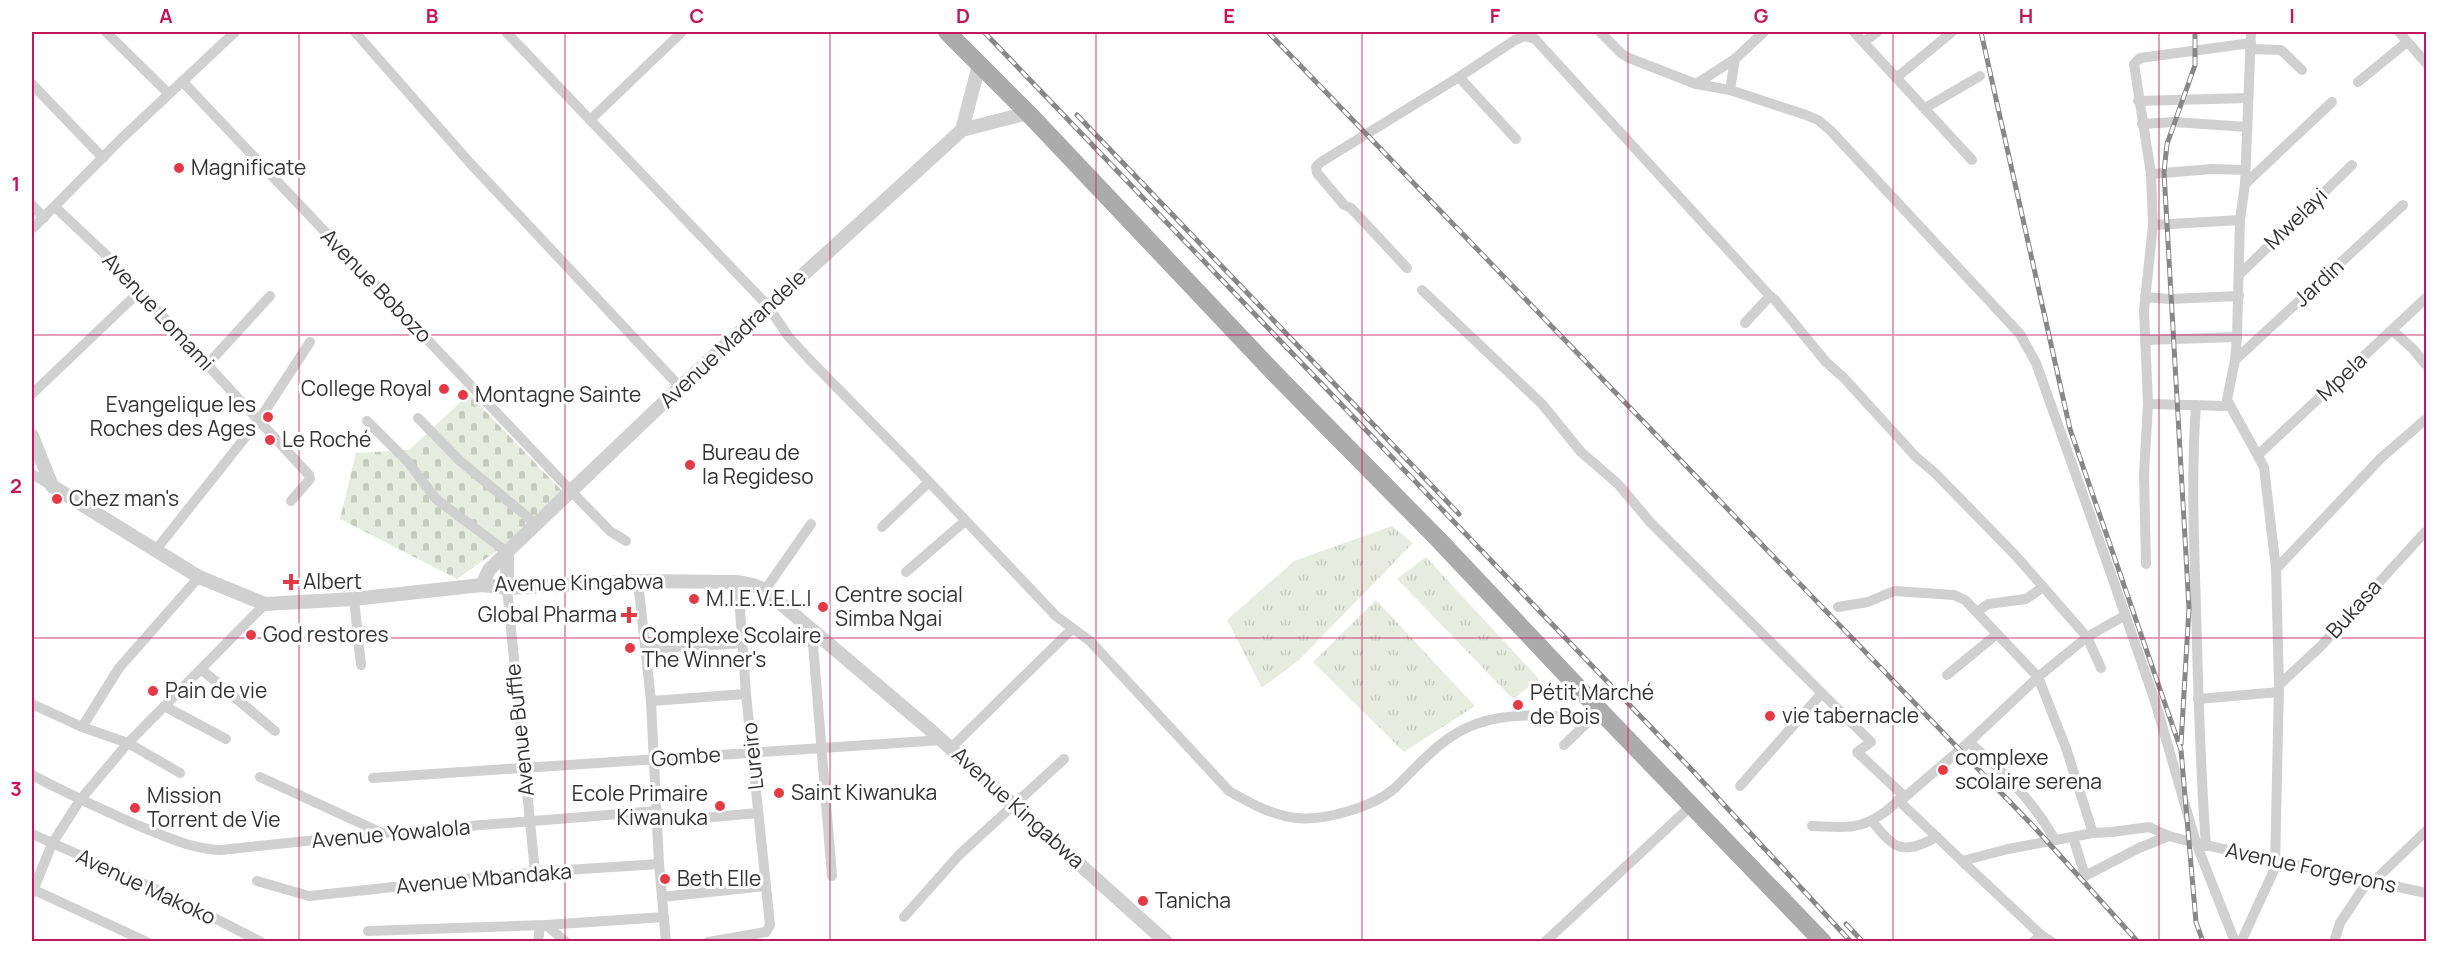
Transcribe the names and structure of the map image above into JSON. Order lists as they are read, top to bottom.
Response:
{
  "streets": {
    "street": [
      "Mwelayi",
      "Jardin",
      "Avenue Bobozo",
      "Avenue Lomami",
      "Avenue Madrandele",
      "Mpela",
      "Avenue Kingabwa",
      "Bukasa",
      "Avenue Buffle",
      "Lureiro",
      "Gombe",
      "Avenue Yowalola",
      "Avenue Forgerons",
      "Avenue Mbandaka",
      "Avenue Makoko"
    ]
  },
  "crossings": [
    ["Avenue Bobozo", "Avenue Madrandele"],
    ["Avenue Madrandele", "Avenue Kingabwa"],
    ["Avenue Kingabwa", "Avenue Buffle"],
    ["Avenue Kingabwa", "Lureiro"],
    ["Avenue Kingabwa", "Gombe"],
    ["Avenue Buffle", "Gombe"],
    ["Avenue Buffle", "Avenue Yowalola"],
    ["Avenue Buffle", "Avenue Mbandaka"],
    ["Lureiro", "Gombe"],
    ["Lureiro", "Avenue Yowalola"]
  ],
  "places": {
    "other": [
      "Magnificate",
      "College Royal",
      "Montagne Sainte",
      "Evangelique les Roches des Ages",
      "Le Roché",
      "Bureau de la Regideso",
      "Chez man's",
      "M.I.E.V.E.L.I",
      "Centre social Simba Ngai",
      "God restores",
      "Complexe Scolaire The Winner's",
      "Pain de vie",
      "Pétit Marché de Bois",
      "vie tabernacle",
      "complexe scolaire serena",
      "Saint Kiwanuka",
      "Ecole Primaire Kiwanuka",
      "Mission Torrent de Vie",
      "Beth Elle",
      "Tanicha"
    ],
    "health": ["Albert", "Global Pharma"]
  },
  "grid": {
    "columns": [
      "A",
      "B",
      "C",
      "D",
      "E",
      "F",
      "G",
      "H",
      "I"
    ],
    "rows": ["1", "2", "3"]
  }
}
